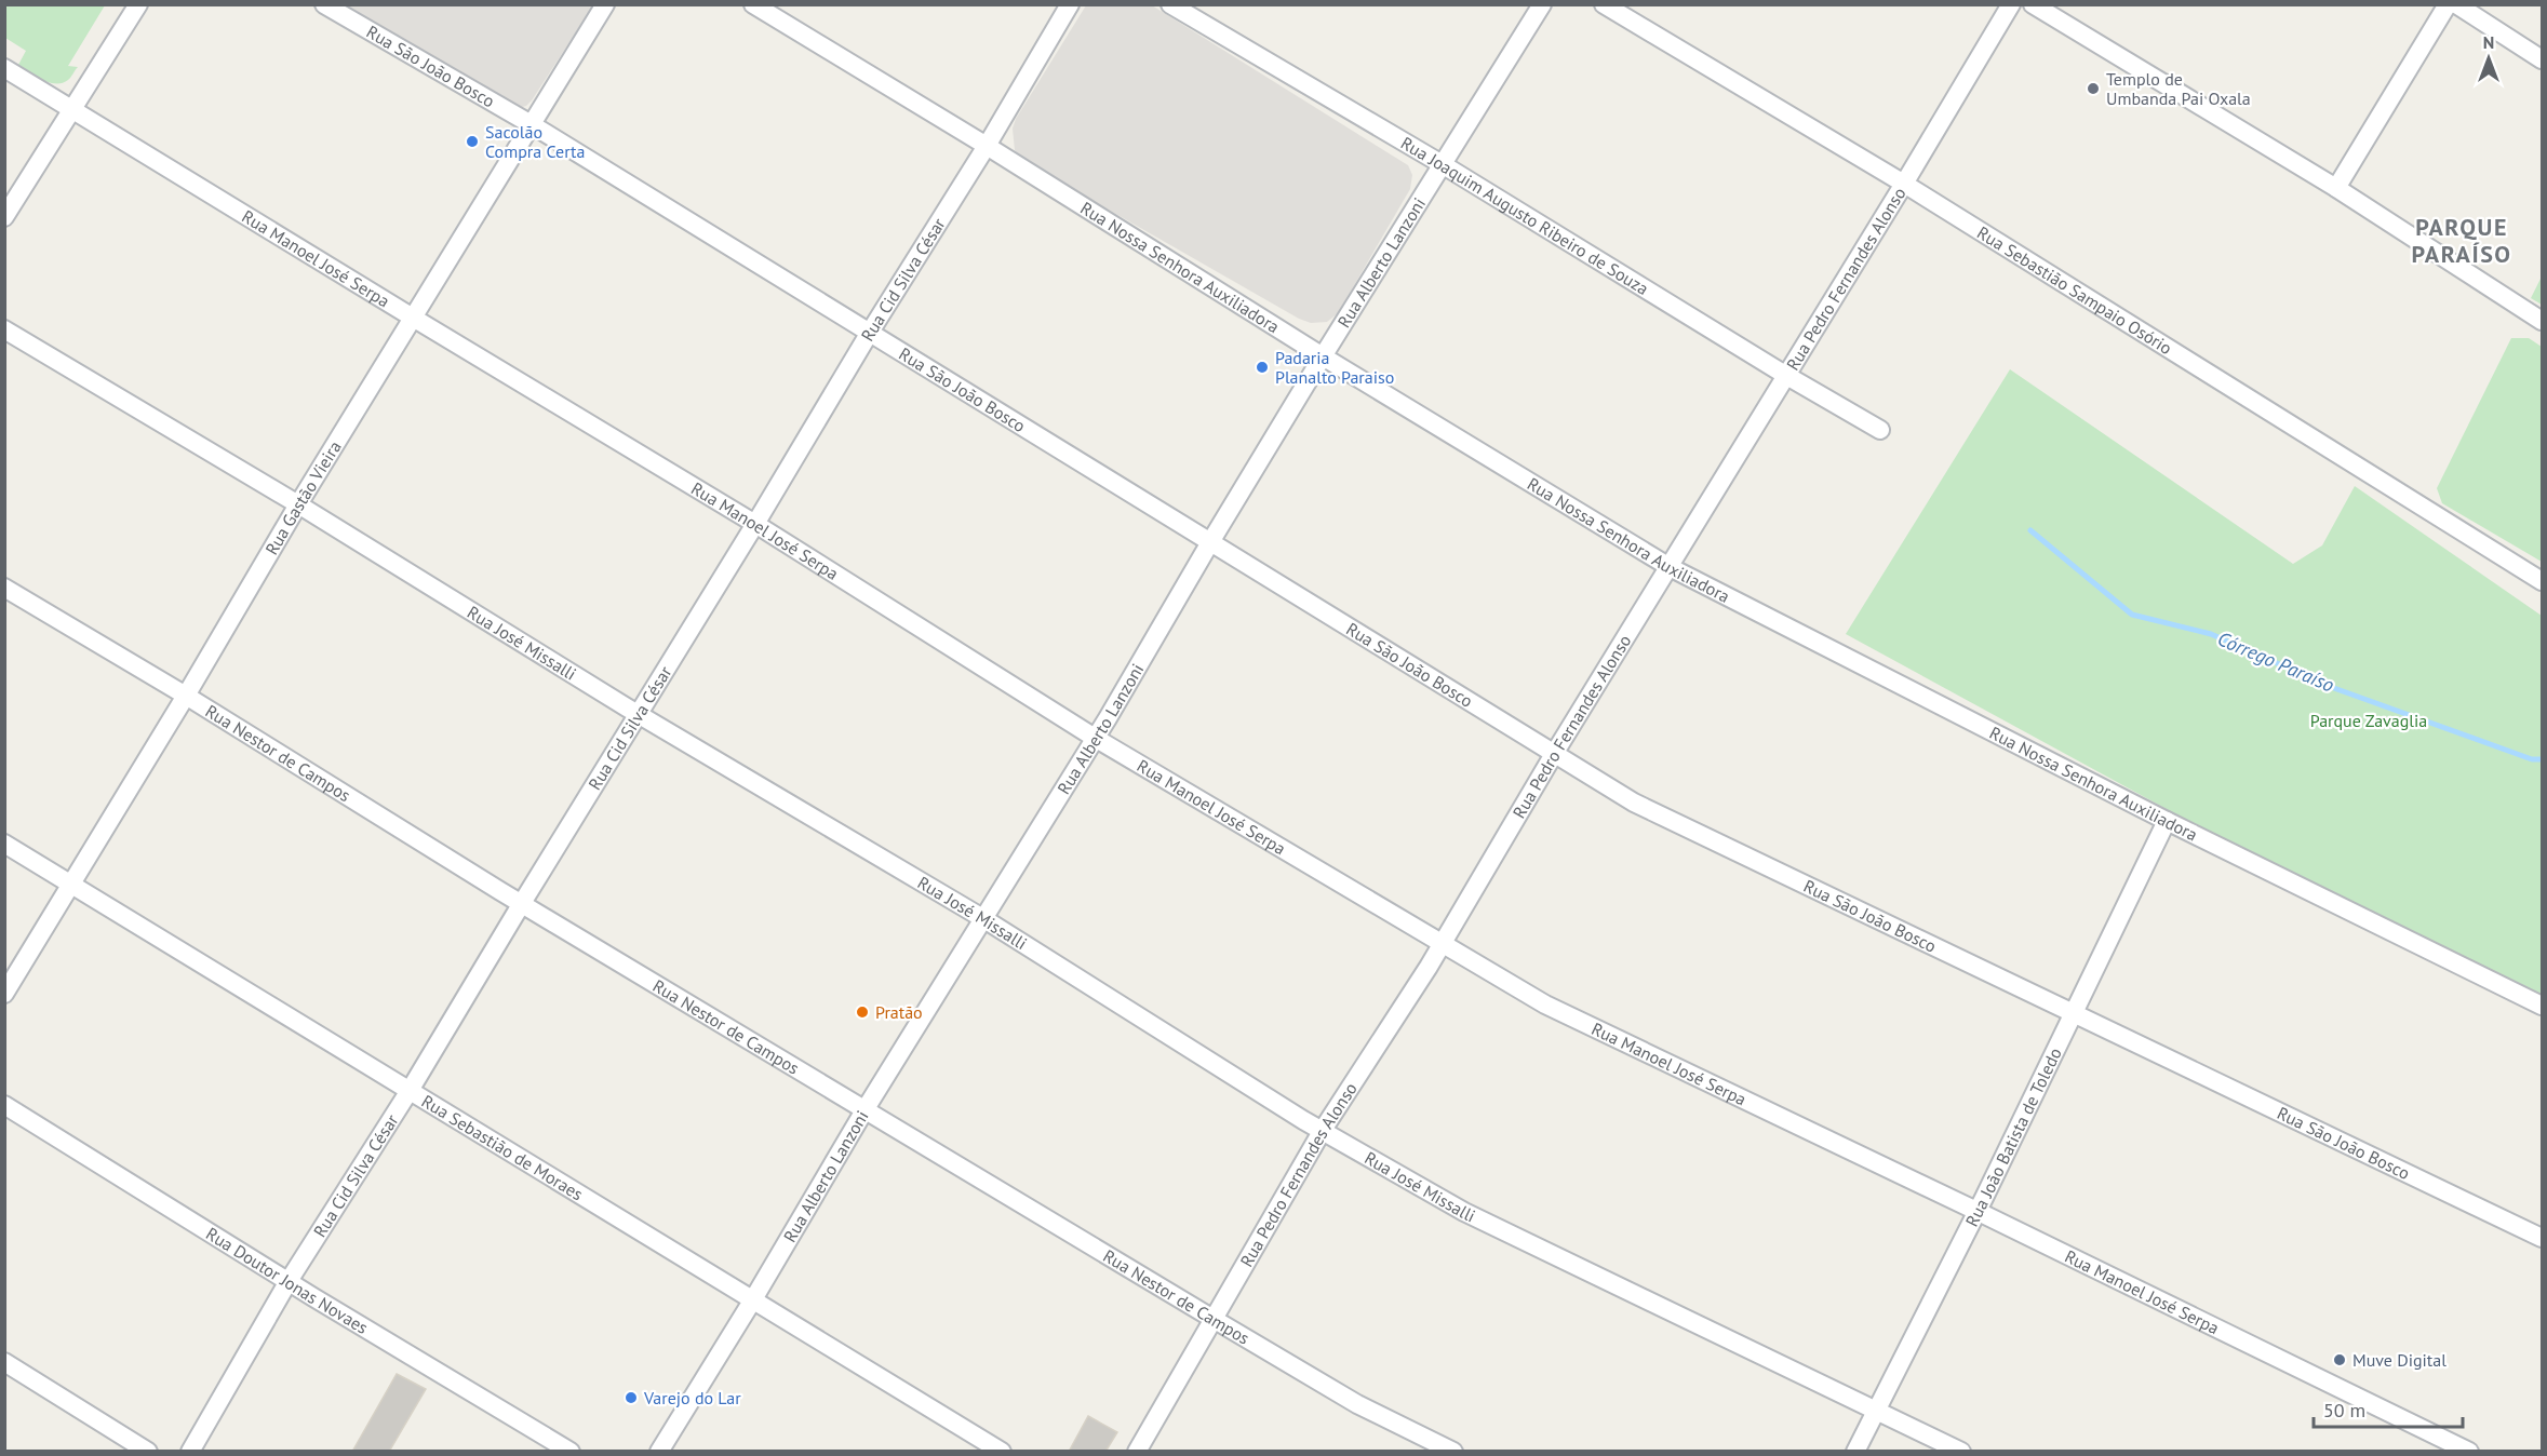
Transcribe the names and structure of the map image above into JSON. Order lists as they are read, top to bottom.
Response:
{
  "streets": {
    "street": [
      "Rua São João Bosco",
      "Rua Joaquim Augusto Ribeiro de Souza",
      "Rua Manoel José Serpa",
      "Rua Alberto Lanzoni",
      "Rua Nossa Senhora Auxiliadora",
      "Rua Pedro Fernandes Alonso",
      "Rua Cid Silva César",
      "Rua Sebastião Sampaio Osório",
      "Rua Gastão Vieira",
      "Rua José Missalli",
      "Rua Nestor de Campos",
      "Rua João Batista de Toledo",
      "Rua Sebastião de Moraes",
      "Rua Doutor Jonas Novaes"
    ]
  },
  "crossings": [
    ["Rua São João Bosco", "Rua Alberto Lanzoni"],
    ["Rua São João Bosco", "Rua Pedro Fernandes Alonso"],
    ["Rua São João Bosco", "Rua Cid Silva César"],
    ["Rua São João Bosco", "Rua Gastão Vieira"],
    ["Rua São João Bosco", "Rua João Batista de Toledo"],
    ["Rua Joaquim Augusto Ribeiro de Souza", "Rua Alberto Lanzoni"],
    ["Rua Joaquim Augusto Ribeiro de Souza", "Rua Pedro Fernandes Alonso"],
    ["Rua Manoel José Serpa", "Rua Alberto Lanzoni"],
    ["Rua Manoel José Serpa", "Rua Pedro Fernandes Alonso"],
    ["Rua Manoel José Serpa", "Rua Cid Silva César"],
    ["Rua Manoel José Serpa", "Rua Gastão Vieira"],
    ["Rua Manoel José Serpa", "Rua João Batista de Toledo"],
    ["Rua Alberto Lanzoni", "Rua Nossa Senhora Auxiliadora"],
    ["Rua Alberto Lanzoni", "Rua José Missalli"],
    ["Rua Alberto Lanzoni", "Rua Nestor de Campos"],
    ["Rua Alberto Lanzoni", "Rua Sebastião de Moraes"],
    ["Rua Nossa Senhora Auxiliadora", "Rua Pedro Fernandes Alonso"],
    ["Rua Nossa Senhora Auxiliadora", "Rua Cid Silva César"],
    ["Rua Nossa Senhora Auxiliadora", "Rua João Batista de Toledo"],
    ["Rua Pedro Fernandes Alonso", "Rua Sebastião Sampaio Osório"],
    ["Rua Pedro Fernandes Alonso", "Rua José Missalli"],
    ["Rua Pedro Fernandes Alonso", "Rua Nestor de Campos"],
    ["Rua Cid Silva César", "Rua José Missalli"],
    ["Rua Cid Silva César", "Rua Nestor de Campos"],
    ["Rua Cid Silva César", "Rua Sebastião de Moraes"],
    ["Rua Cid Silva César", "Rua Doutor Jonas Novaes"],
    ["Rua Gastão Vieira", "Rua José Missalli"],
    ["Rua Gastão Vieira", "Rua Nestor de Campos"],
    ["Rua Gastão Vieira", "Rua Sebastião de Moraes"],
    ["Rua José Missalli", "Rua João Batista de Toledo"]
  ],
  "districts": ["PARQUE PARAÍSO"],
  "water": ["Córrego Paraíso"],
  "parks": ["Parque Zavaglia"],
  "places": [
    "Templo de Umbanda Pai Oxala",
    "Sacolão Compra Certa",
    "Padaria Planalto Paraiso",
    "Pratão",
    "Muve Digital",
    "Varejo do Lar"
  ],
  "scale_bar": "50 m",
  "north": "top"
}
